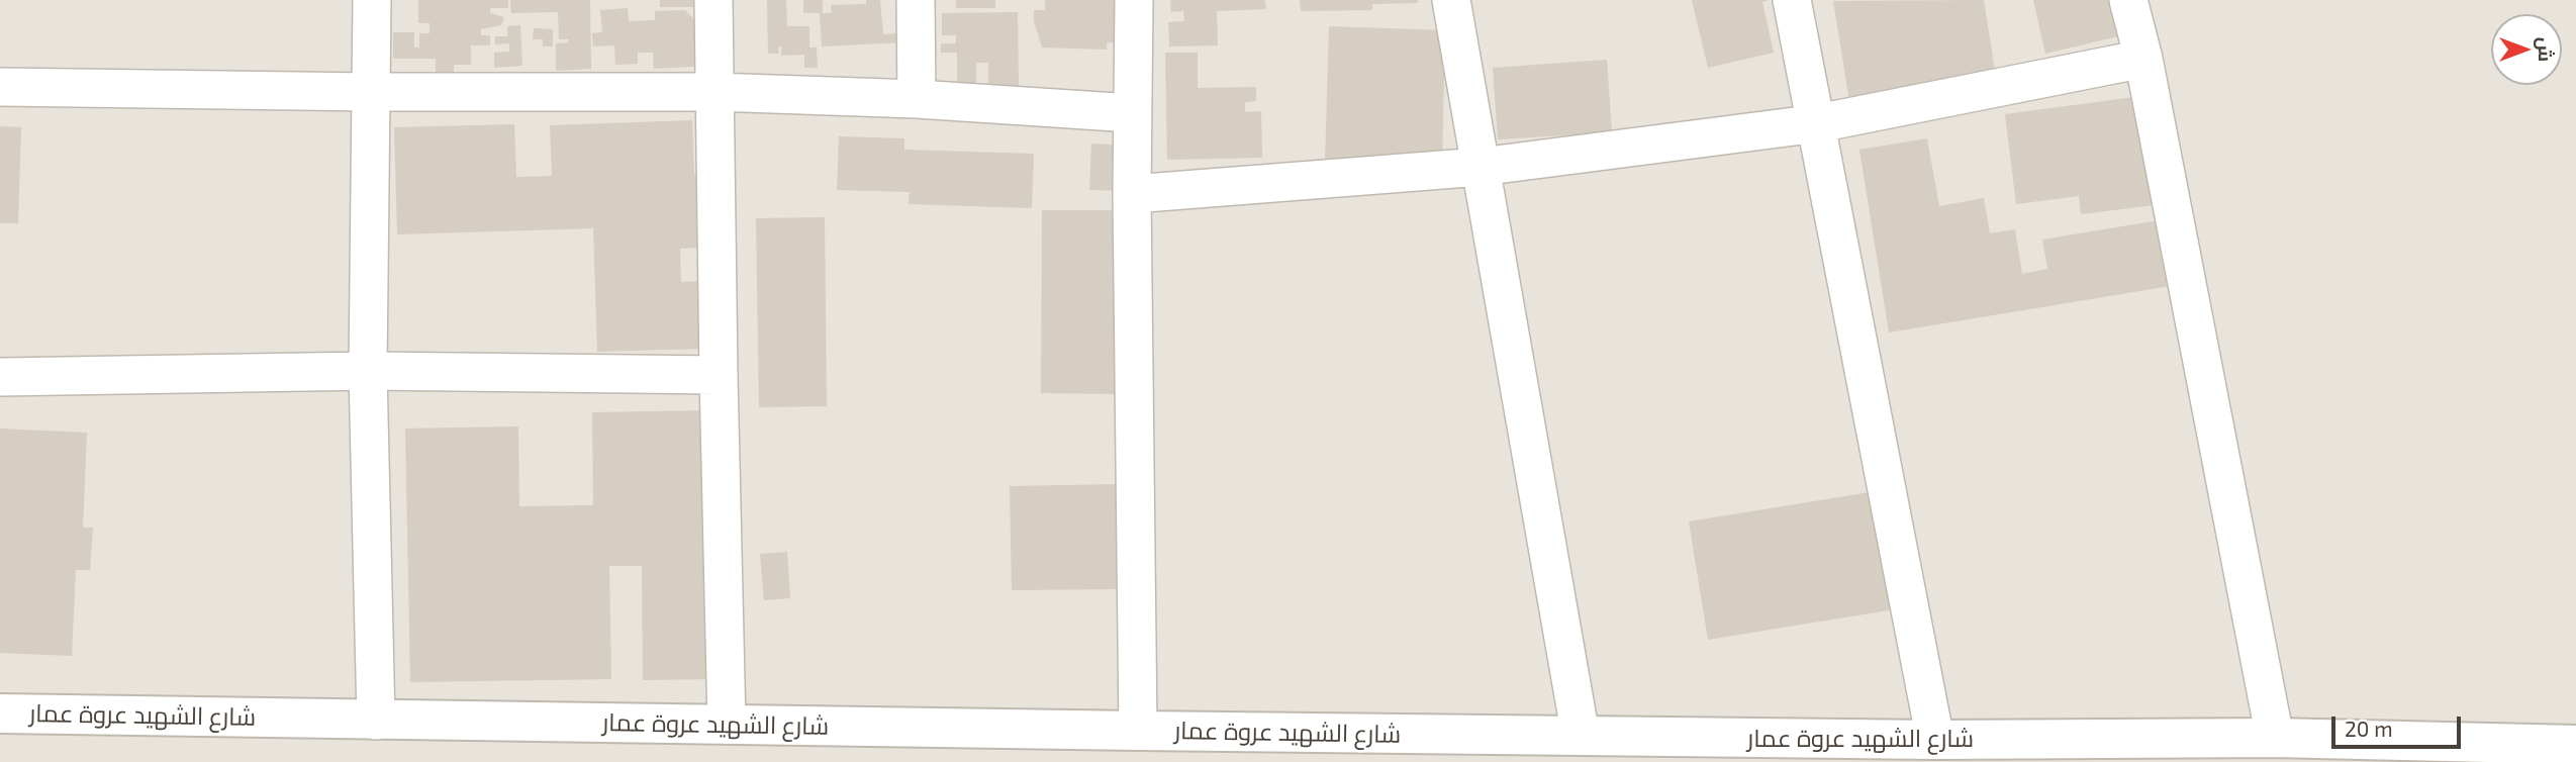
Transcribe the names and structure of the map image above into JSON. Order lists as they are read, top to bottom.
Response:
{
  "streets": {
    "street": ["شارع الشهيد عروة عمار"]
  },
  "scale_bar": "20 m",
  "north": "right"
}
